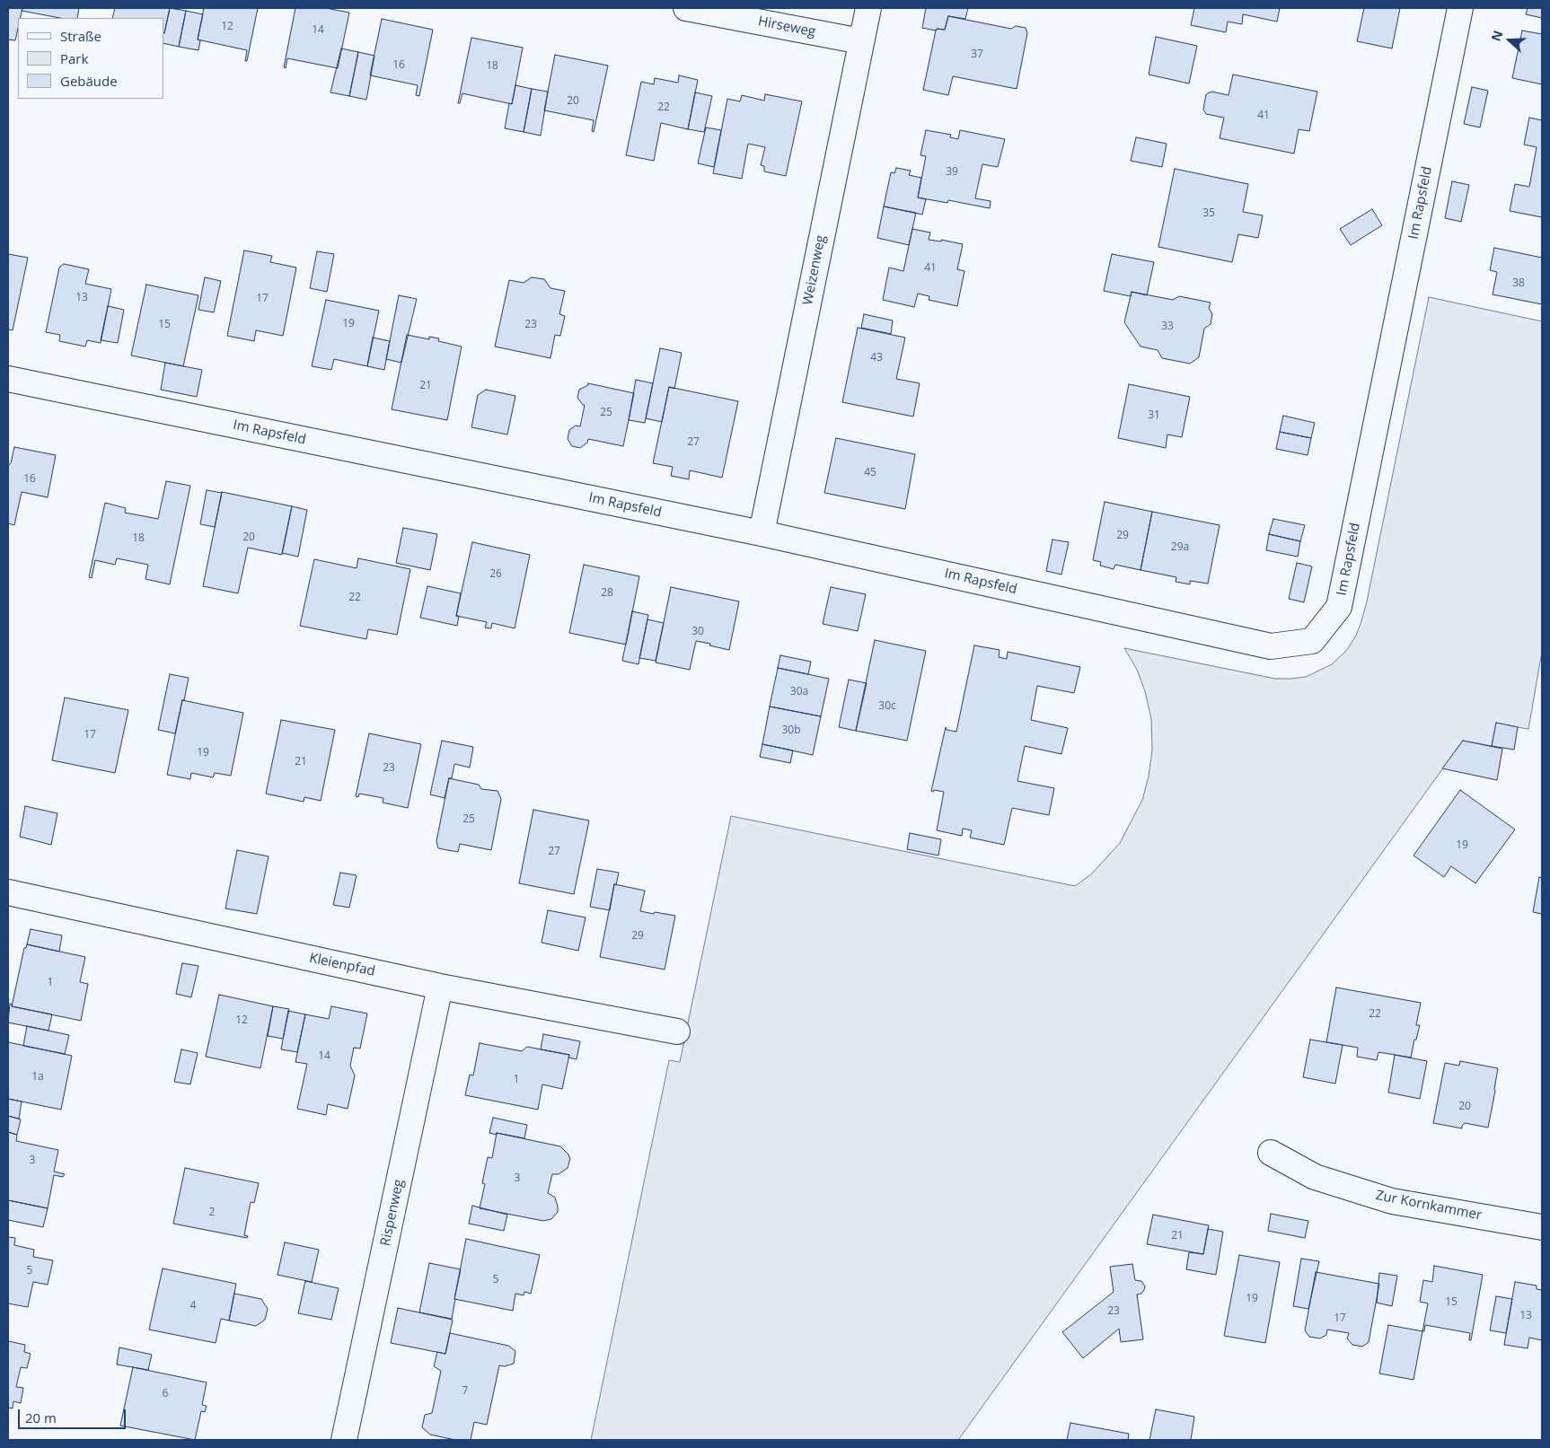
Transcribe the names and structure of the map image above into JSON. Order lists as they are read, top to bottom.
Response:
{
  "streets": {
    "street": [
      "Hirseweg",
      "Im Rapsfeld",
      "Weizenweg",
      "Kleienpfad",
      "Zur Kornkammer",
      "Rispenweg"
    ]
  },
  "crossings": [
    ["Hirseweg", "Weizenweg"],
    ["Im Rapsfeld", "Weizenweg"],
    ["Kleienpfad", "Rispenweg"]
  ],
  "house_numbers": [
    "12",
    "14",
    "37",
    "16",
    "18",
    "20",
    "22",
    "41",
    "39",
    "35",
    "41",
    "38",
    "13",
    "17",
    "19",
    "15",
    "23",
    "33",
    "43",
    "21",
    "25",
    "31",
    "27",
    "45",
    "16",
    "29",
    "20",
    "18",
    "29a",
    "26",
    "28",
    "22",
    "30",
    "30a",
    "30c",
    "30b",
    "17",
    "19",
    "21",
    "23",
    "25",
    "19",
    "27",
    "29",
    "1",
    "22",
    "12",
    "14",
    "1a",
    "1",
    "20",
    "3",
    "3",
    "2",
    "21",
    "5",
    "5",
    "19",
    "15",
    "4",
    "23",
    "13",
    "17",
    "7",
    "6"
  ],
  "legend": ["Straße", "Park", "Gebäude"],
  "scale_bar": "20 m",
  "north": "left"
}
